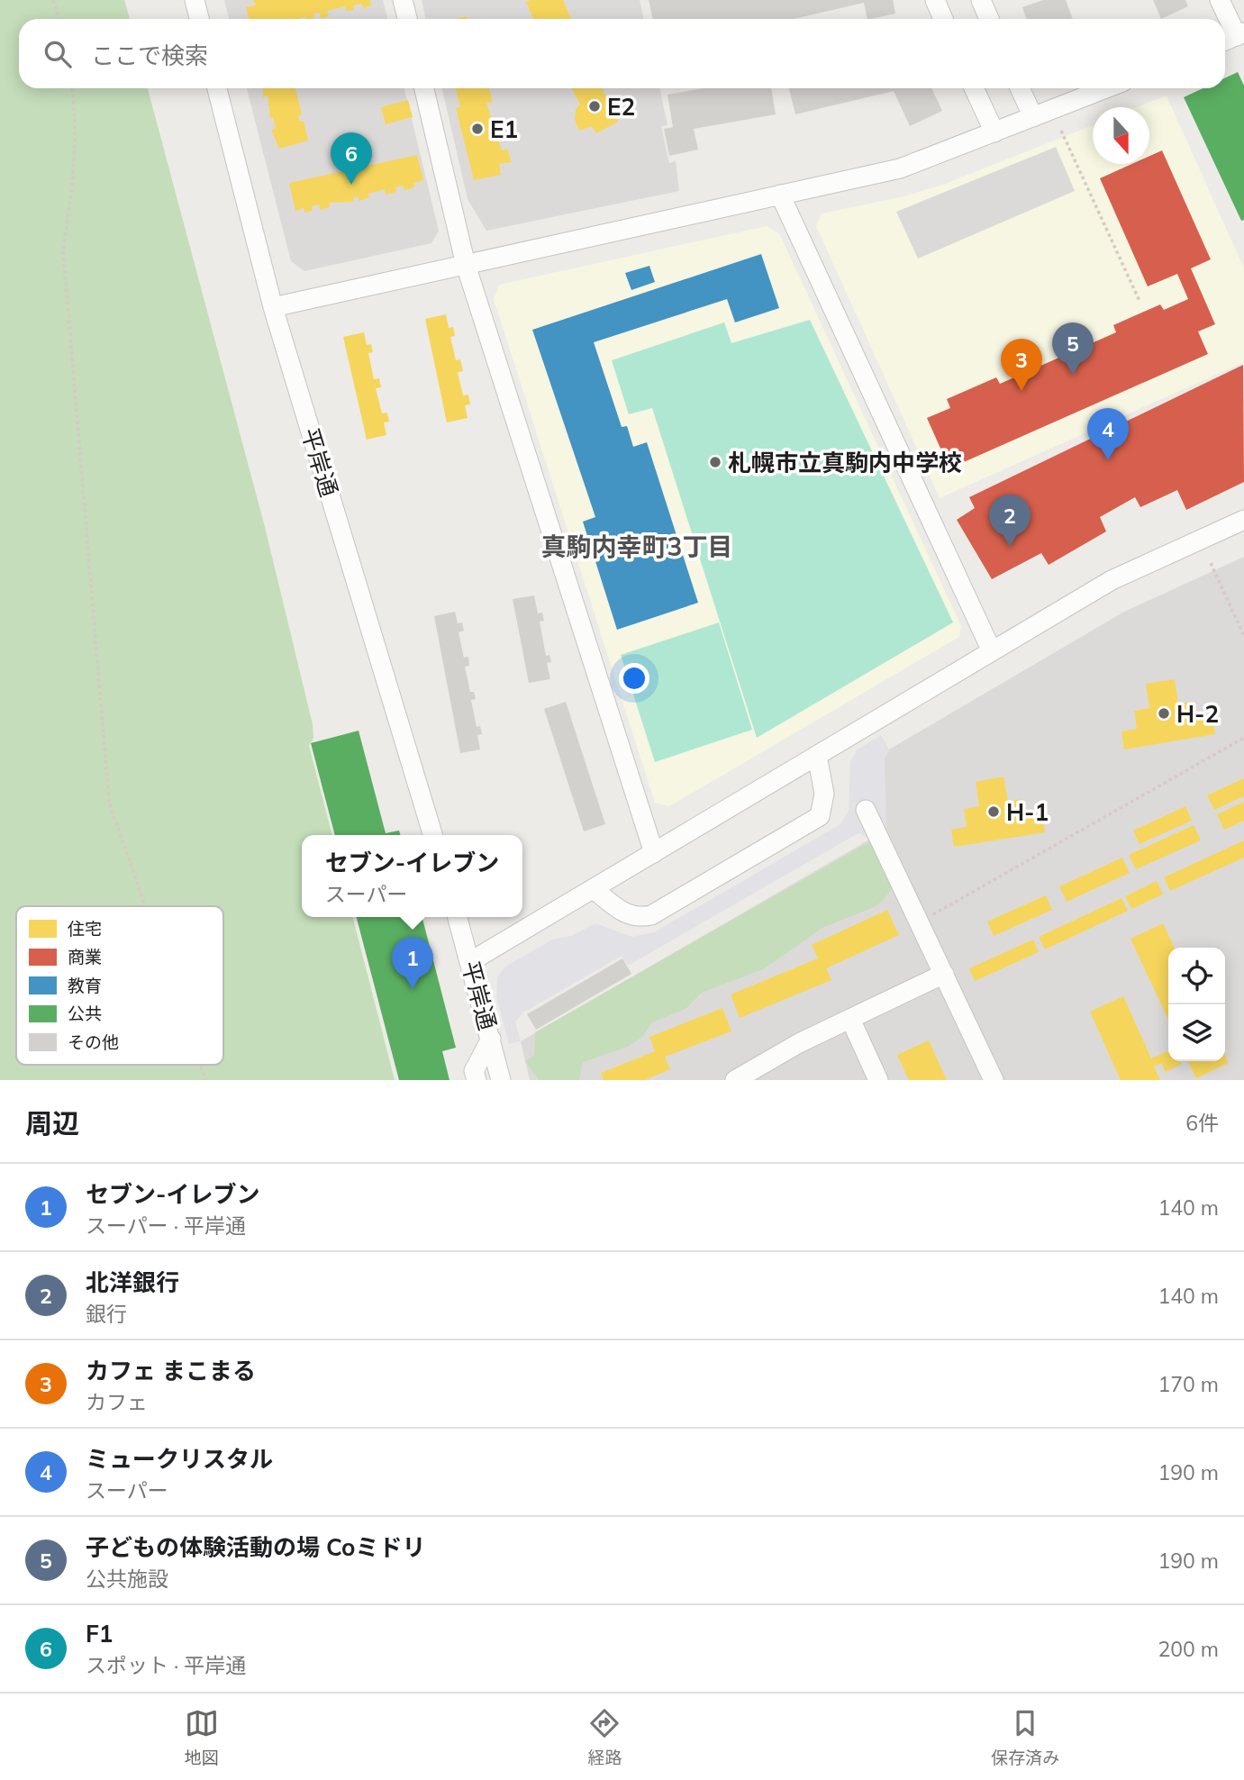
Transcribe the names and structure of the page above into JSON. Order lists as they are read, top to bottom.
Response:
{
  "streets": {
    "street": ["平岸通"]
  },
  "districts": ["真駒内幸町3丁目"],
  "places": [
    "E2",
    "E1",
    "札幌市立真駒内中学校",
    "H-2",
    "H-1"
  ],
  "legend": [
    "住宅",
    "商業",
    "教育",
    "公共",
    "その他"
  ],
  "north": "bottom",
  "page": {
    "search": "ここで検索",
    "pins": [
      "6",
      "5",
      "3",
      "4",
      "2",
      "1"
    ],
    "popup": ["セブン-イレブン", "スーパー"],
    "heading": ["周辺", "6件"],
    "list": [
      {
        "mark": "1",
        "name": "セブン-イレブン",
        "note": "スーパー · 平岸通",
        "value": "140 m"
      },
      {
        "mark": "2",
        "name": "北洋銀行",
        "note": "銀行",
        "value": "140 m"
      },
      {
        "mark": "3",
        "name": "カフェ まこまる",
        "note": "カフェ",
        "value": "170 m"
      },
      {
        "mark": "4",
        "name": "ミュークリスタル",
        "note": "スーパー",
        "value": "190 m"
      },
      {
        "mark": "5",
        "name": "子どもの体験活動の場 Coミドリ",
        "note": "公共施設",
        "value": "190 m"
      },
      {
        "mark": "6",
        "name": "F1",
        "note": "スポット · 平岸通",
        "value": "200 m"
      }
    ],
    "nav": ["地図", "経路", "保存済み"]
  }
}
